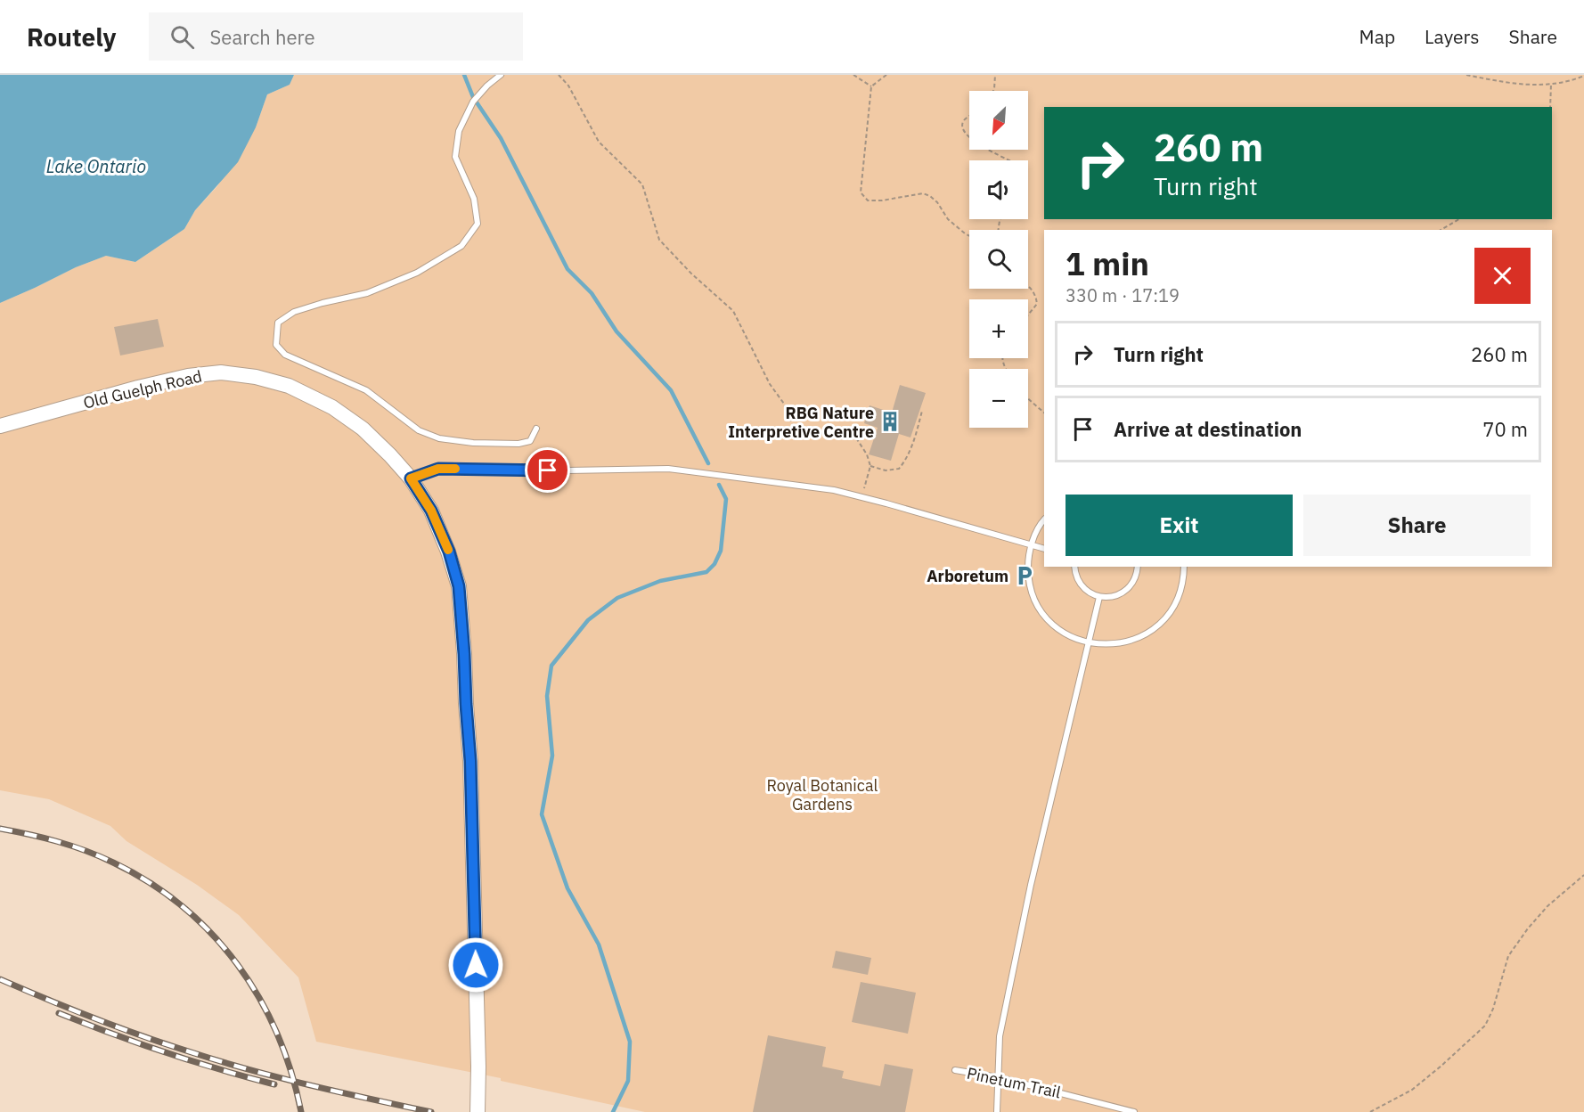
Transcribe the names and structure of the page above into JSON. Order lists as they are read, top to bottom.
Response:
{
  "streets": {
    "street": ["Old Guelph Road"],
    "lane": ["Pinetum Trail"]
  },
  "water": ["Lake Ontario"],
  "parks": ["Royal Botanical Gardens"],
  "places": {
    "building": ["RBG Nature Interpretive Centre"],
    "parking": ["Arboretum"]
  },
  "north": "bottom left",
  "page": {
    "header": "Routely",
    "search": "Search here",
    "nav": ["Map", "Layers", "Share"],
    "map_buttons": ["+", "−"],
    "turn": ["260 m", "Turn right"],
    "heading": ["1 min", "330 m · 17:19"],
    "list": [
      {
        "name": "Turn right",
        "value": "260 m"
      },
      {
        "name": "Arrive at destination",
        "value": "70 m"
      }
    ],
    "buttons": ["Exit", "Share"]
  }
}
